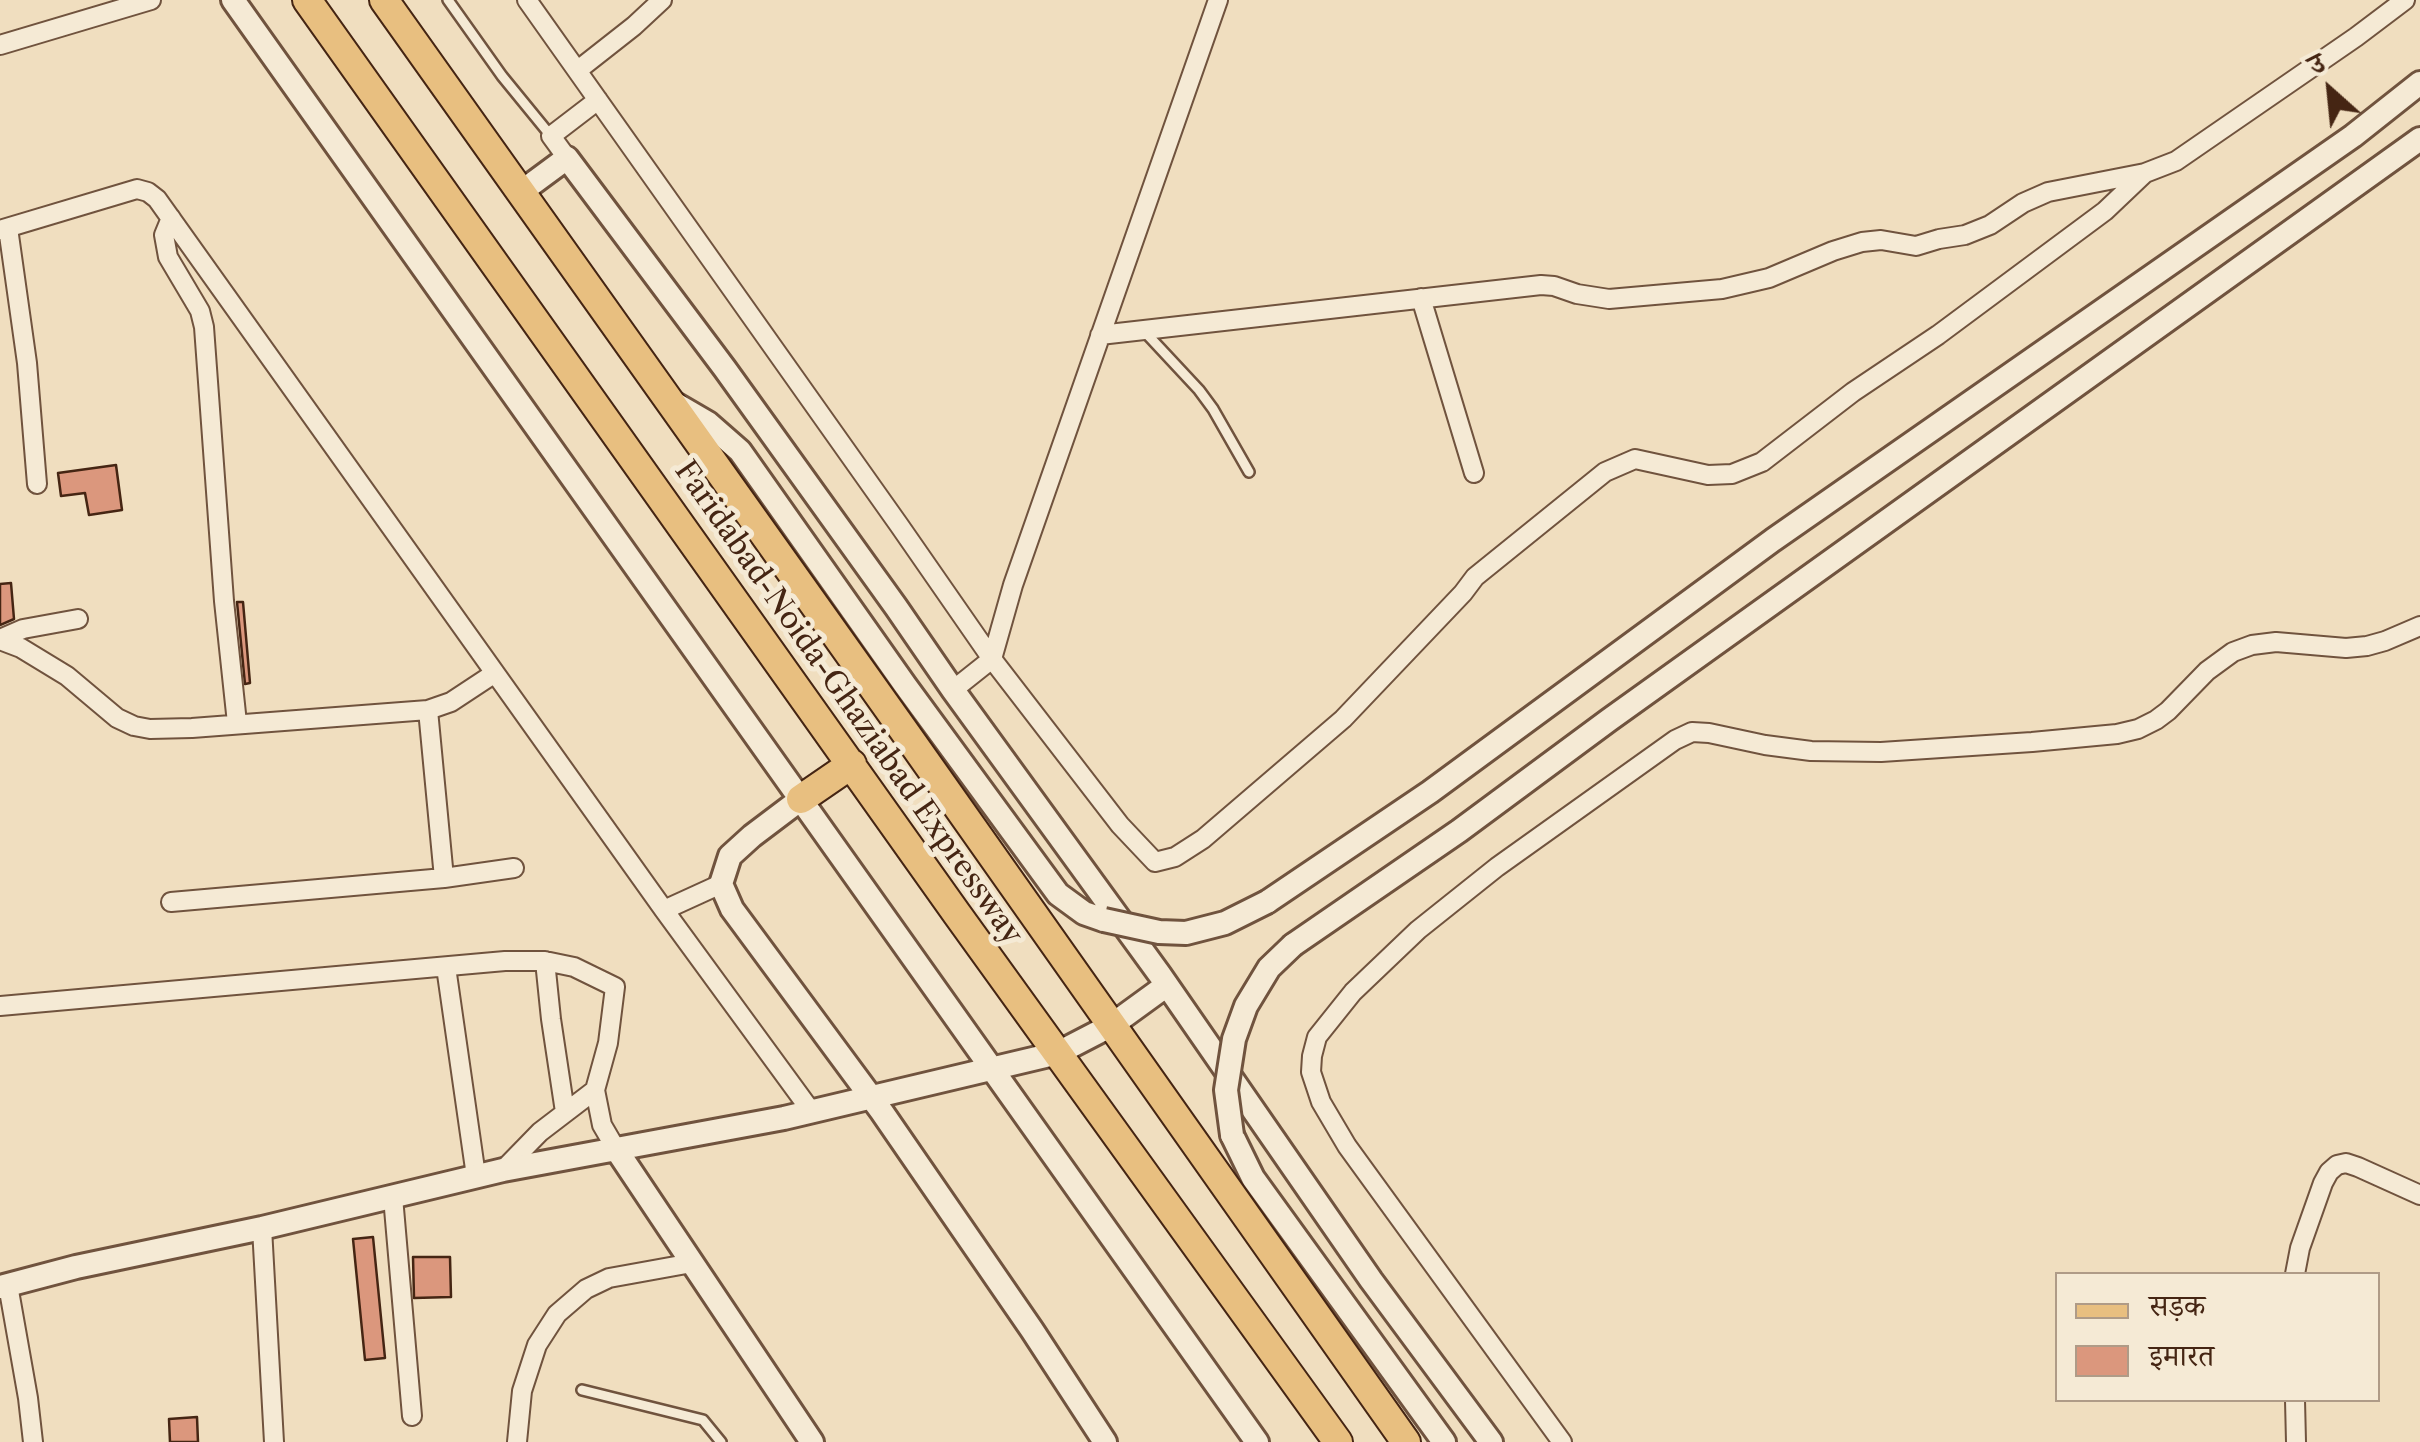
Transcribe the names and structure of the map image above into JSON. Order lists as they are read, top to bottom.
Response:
{
  "streets": {
    "main road": ["Faridabad-Noida-Ghaziabad Expressway"]
  },
  "legend": ["सड़क", "इमारत"],
  "north": "top left"
}
